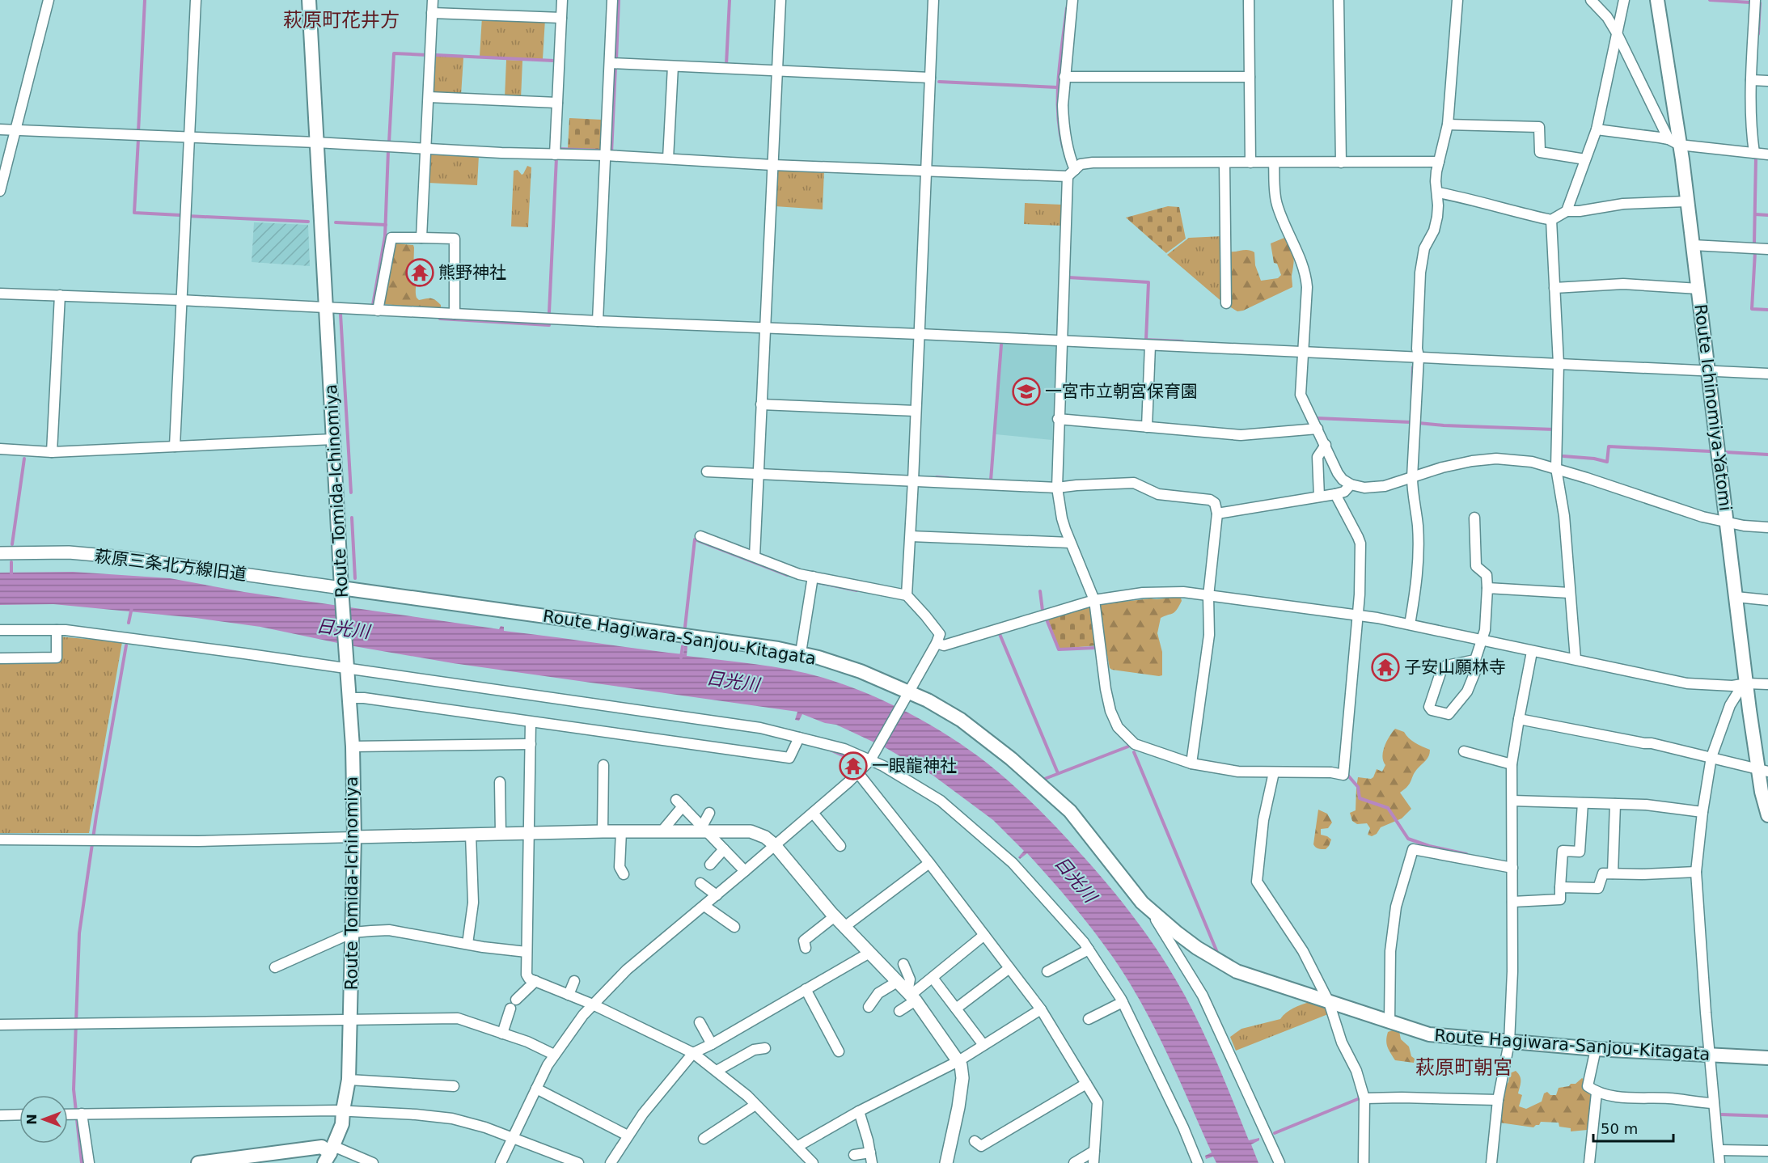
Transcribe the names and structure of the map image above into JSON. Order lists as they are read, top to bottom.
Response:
{
  "streets": {
    "main road": ["Route Ichinomiya-Yatomi", "Route Tomida-Ichinomiya", "Route Hagiwara-Sanjou-Kitagata"],
    "street": ["萩原三条北方線旧道"]
  },
  "crossings": [
    ["Route Tomida-Ichinomiya", "萩原三条北方線旧道"],
    ["Route Tomida-Ichinomiya", "Route Hagiwara-Sanjou-Kitagata"],
    ["萩原三条北方線旧道", "Route Hagiwara-Sanjou-Kitagata"]
  ],
  "districts": ["萩原町花井方", "萩原町朝宮"],
  "water": ["日光川"],
  "places": {
    "temple": ["熊野神社", "子安山願林寺", "一眼龍神社"],
    "school or university": ["一宮市立朝宮保育園"]
  },
  "scale_bar": "50 m",
  "north": "left"
}
